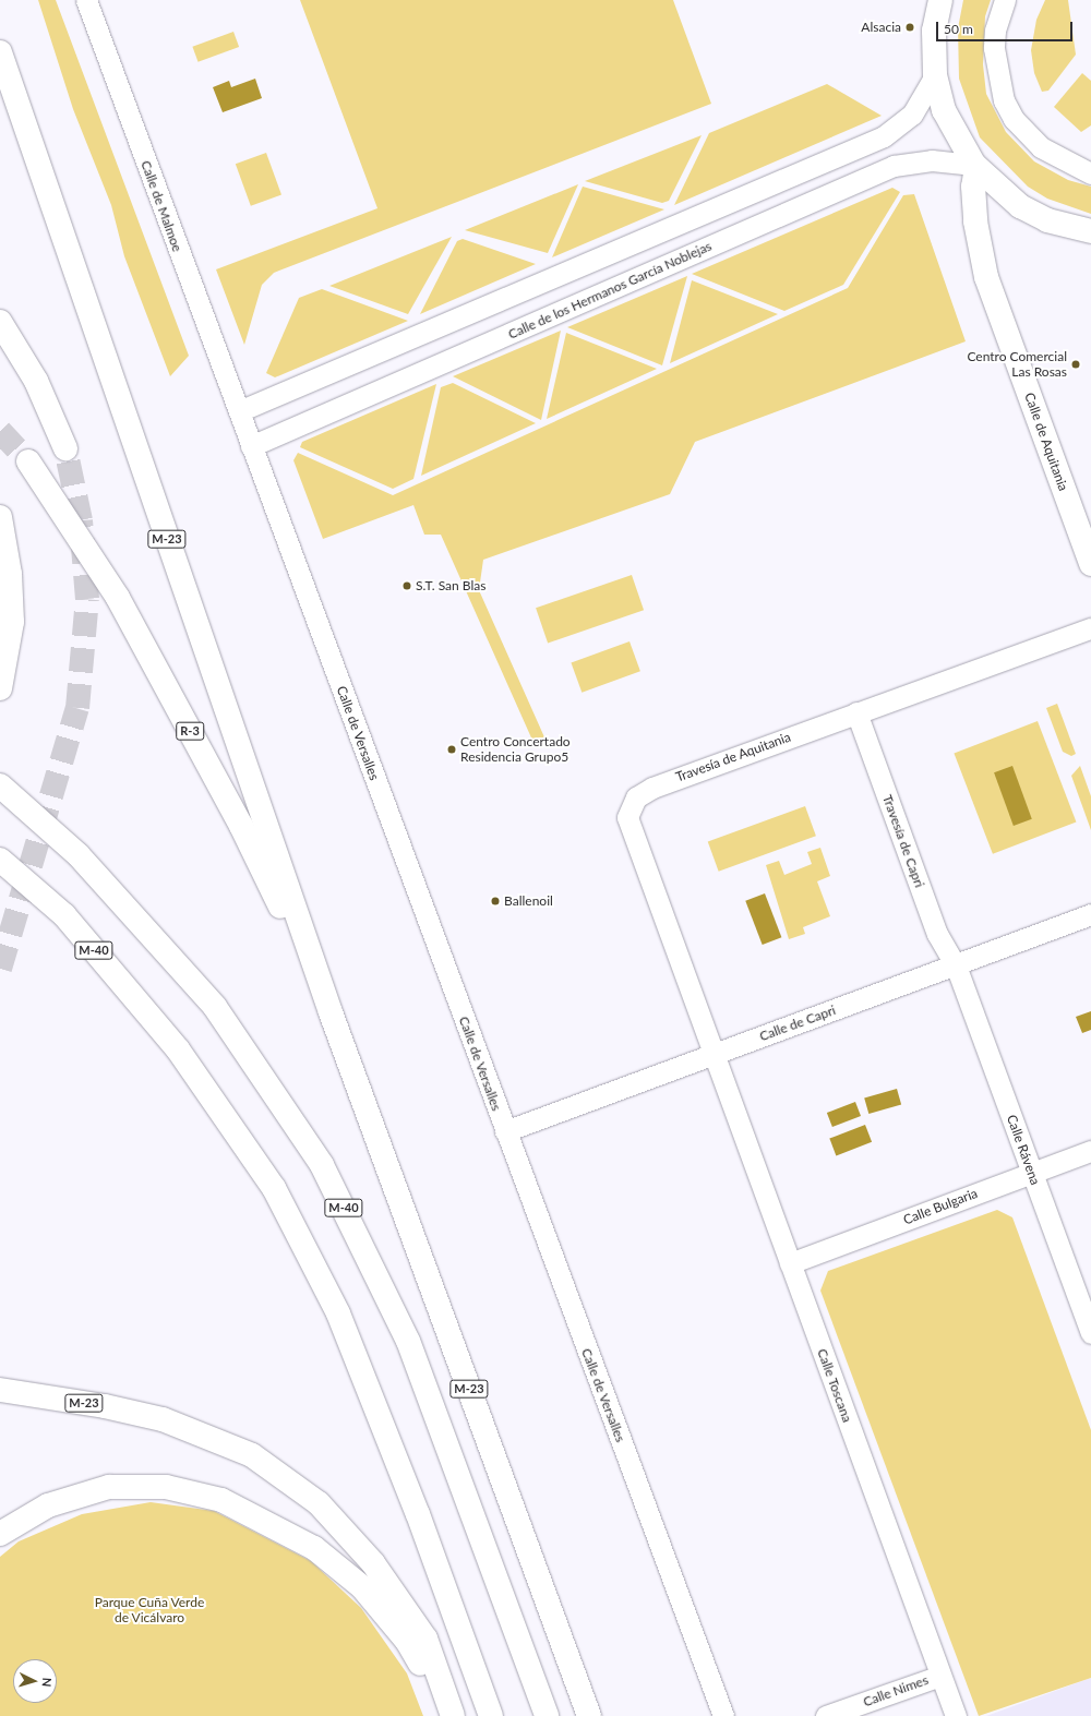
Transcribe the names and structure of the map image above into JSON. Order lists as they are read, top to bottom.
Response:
{
  "streets": {
    "main road": [
      "Calle de Aquitania",
      "M-23",
      "R-3",
      "M-40"
    ],
    "street": [
      "Calle de Malmoe",
      "Calle de los Hermanos García Noblejas",
      "Calle de Versalles",
      "Travesía de Aquitania",
      "Travesía de Capri",
      "Calle de Capri",
      "Calle Rávena",
      "Calle Bulgaria",
      "Calle Toscana",
      "Calle Nimes"
    ]
  },
  "crossings": [
    ["Calle de Malmoe", "Calle de Versalles"],
    ["Calle de los Hermanos García Noblejas", "Calle de Aquitania"],
    ["Calle de los Hermanos García Noblejas", "Calle de Versalles"],
    ["M-23", "R-3"],
    ["Calle de Versalles", "Calle de Capri"],
    ["Travesía de Aquitania", "Travesía de Capri"],
    ["Travesía de Aquitania", "Calle de Capri"],
    ["Travesía de Aquitania", "Calle Toscana"],
    ["Travesía de Capri", "Calle de Capri"],
    ["Travesía de Capri", "Calle Rávena"],
    ["Calle de Capri", "Calle Rávena"],
    ["Calle de Capri", "Calle Toscana"],
    ["Calle Rávena", "Calle Bulgaria"],
    ["Calle Bulgaria", "Calle Toscana"],
    ["Calle Toscana", "Calle Nimes"]
  ],
  "parks": ["Parque Cuña Verde de Vicálvaro"],
  "places": [
    "Alsacia",
    "Centro Comercial Las Rosas",
    "S.T. San Blas",
    "Centro Concertado Residencia Grupo5",
    "Ballenoil"
  ],
  "scale_bar": "50 m",
  "north": "right"
}
